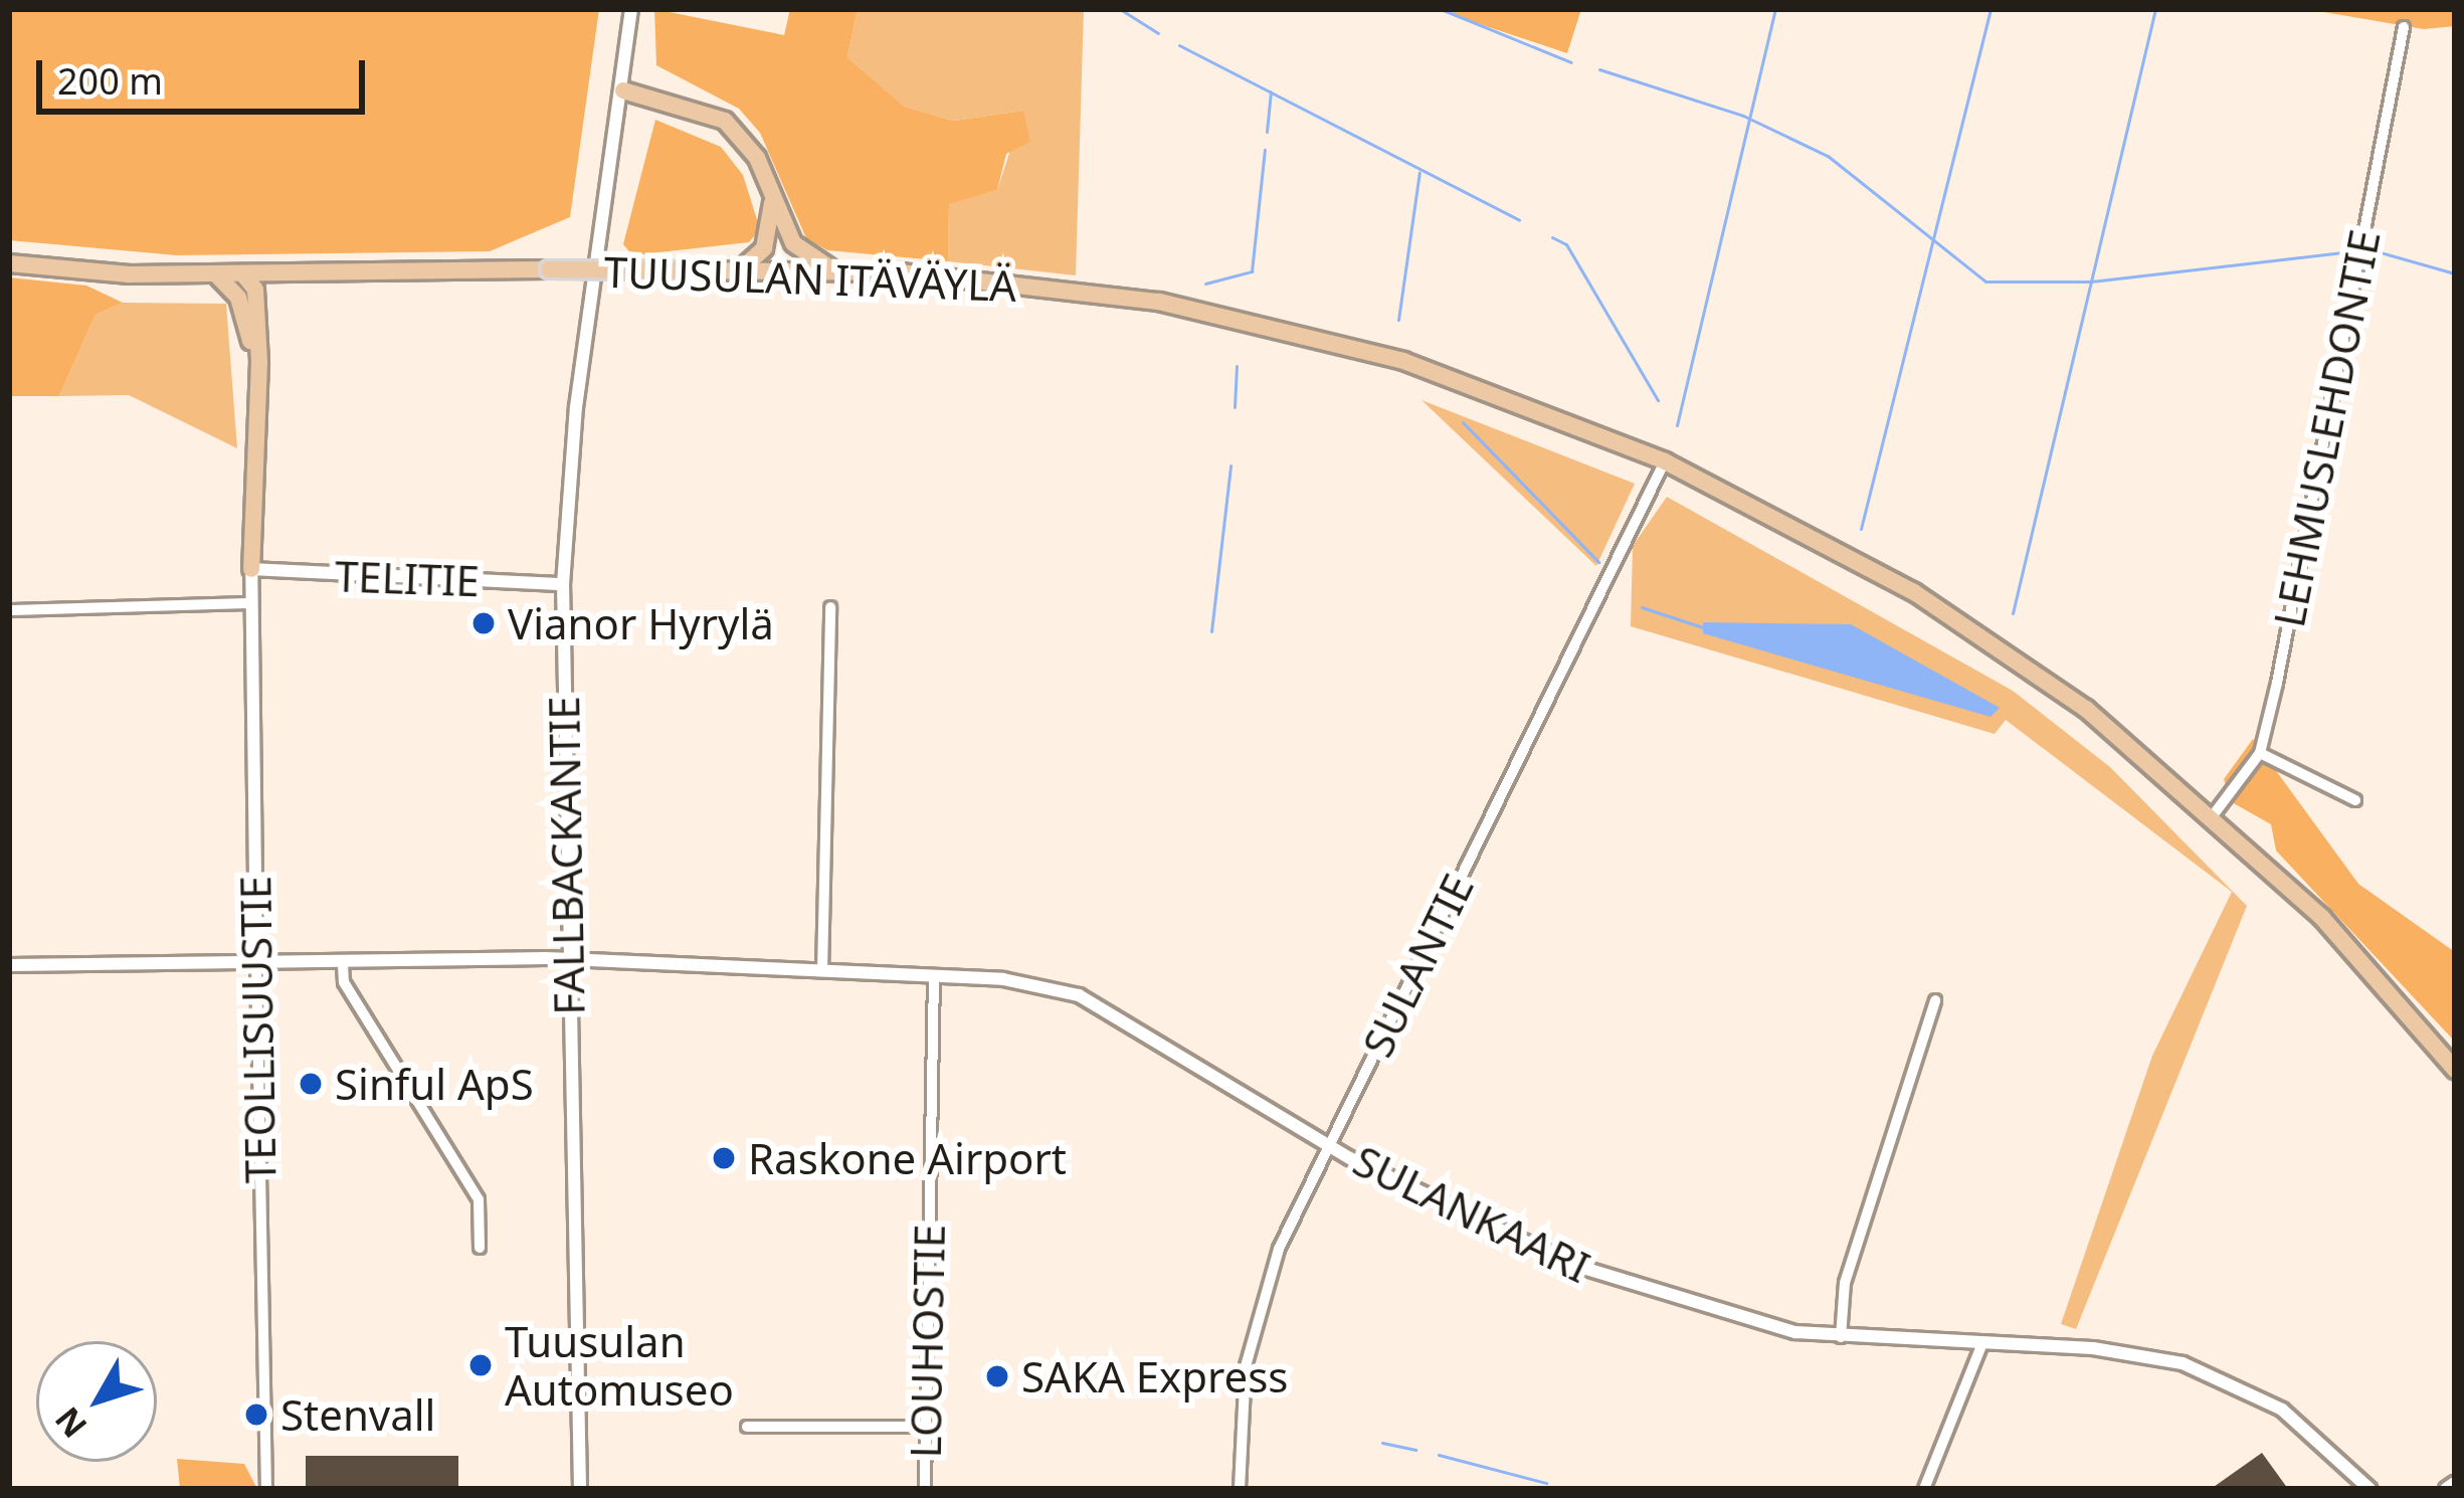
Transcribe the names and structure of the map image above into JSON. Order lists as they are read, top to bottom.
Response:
{
  "streets": {
    "main road": ["TUUSULAN ITÄVÄYLÄ"],
    "street": [
      "LEHMUSLEHDONTIE",
      "TELITIE",
      "FALLBACKANTIE",
      "SULANTIE",
      "TEOLLISUUSTIE",
      "SULANKAARI",
      "LOUHOSTIE"
    ]
  },
  "crossings": [
    ["TUUSULAN ITÄVÄYLÄ", "LEHMUSLEHDONTIE"],
    ["TUUSULAN ITÄVÄYLÄ", "SULANTIE"],
    ["TELITIE", "FALLBACKANTIE"],
    ["TELITIE", "TEOLLISUUSTIE"],
    ["FALLBACKANTIE", "SULANKAARI"],
    ["SULANTIE", "SULANKAARI"],
    ["TEOLLISUUSTIE", "SULANKAARI"],
    ["SULANKAARI", "LOUHOSTIE"]
  ],
  "places": [
    "Vianor Hyrylä",
    "Sinful ApS",
    "Raskone Airport",
    "Tuusulan Automuseo",
    "SAKA Express",
    "Stenvall"
  ],
  "scale_bar": "200 m",
  "north": "bottom left"
}
